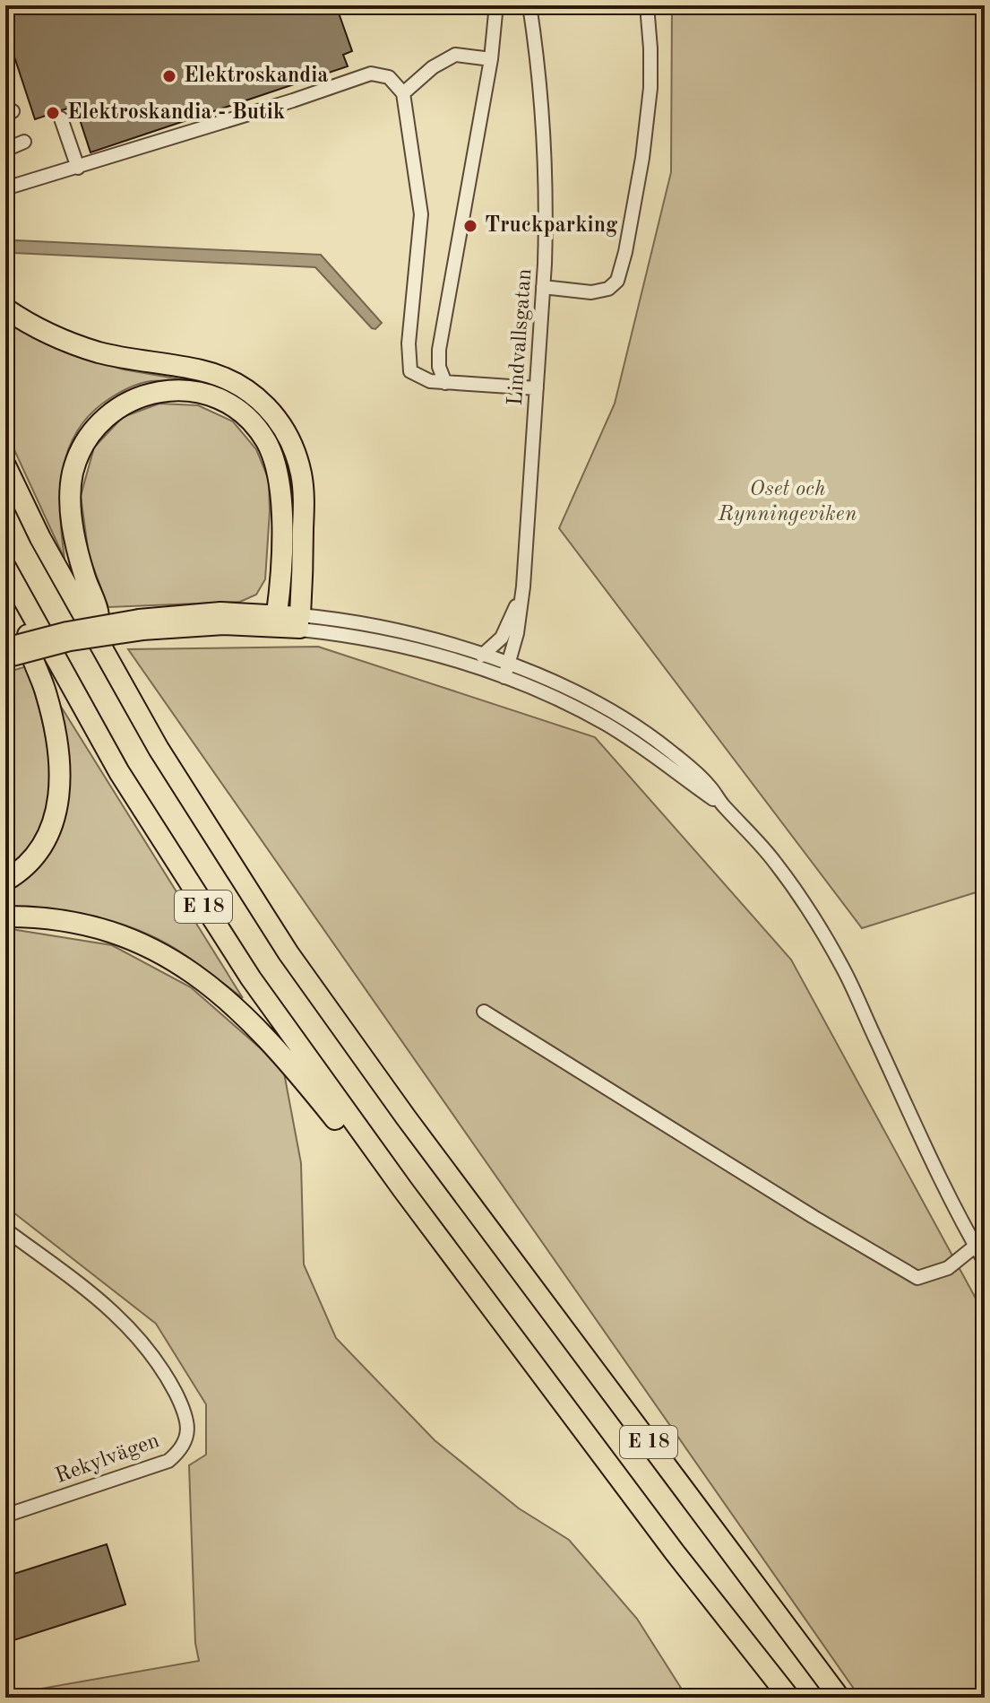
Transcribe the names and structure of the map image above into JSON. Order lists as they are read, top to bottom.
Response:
{
  "streets": {
    "highway": ["E 18"],
    "street": ["Lindvallsgatan", "Rekylvägen"]
  },
  "parks": ["Oset och Rynningeviken"],
  "places": ["Elektroskandia", "Elektroskandia - Butik", "Truckparking"]
}
